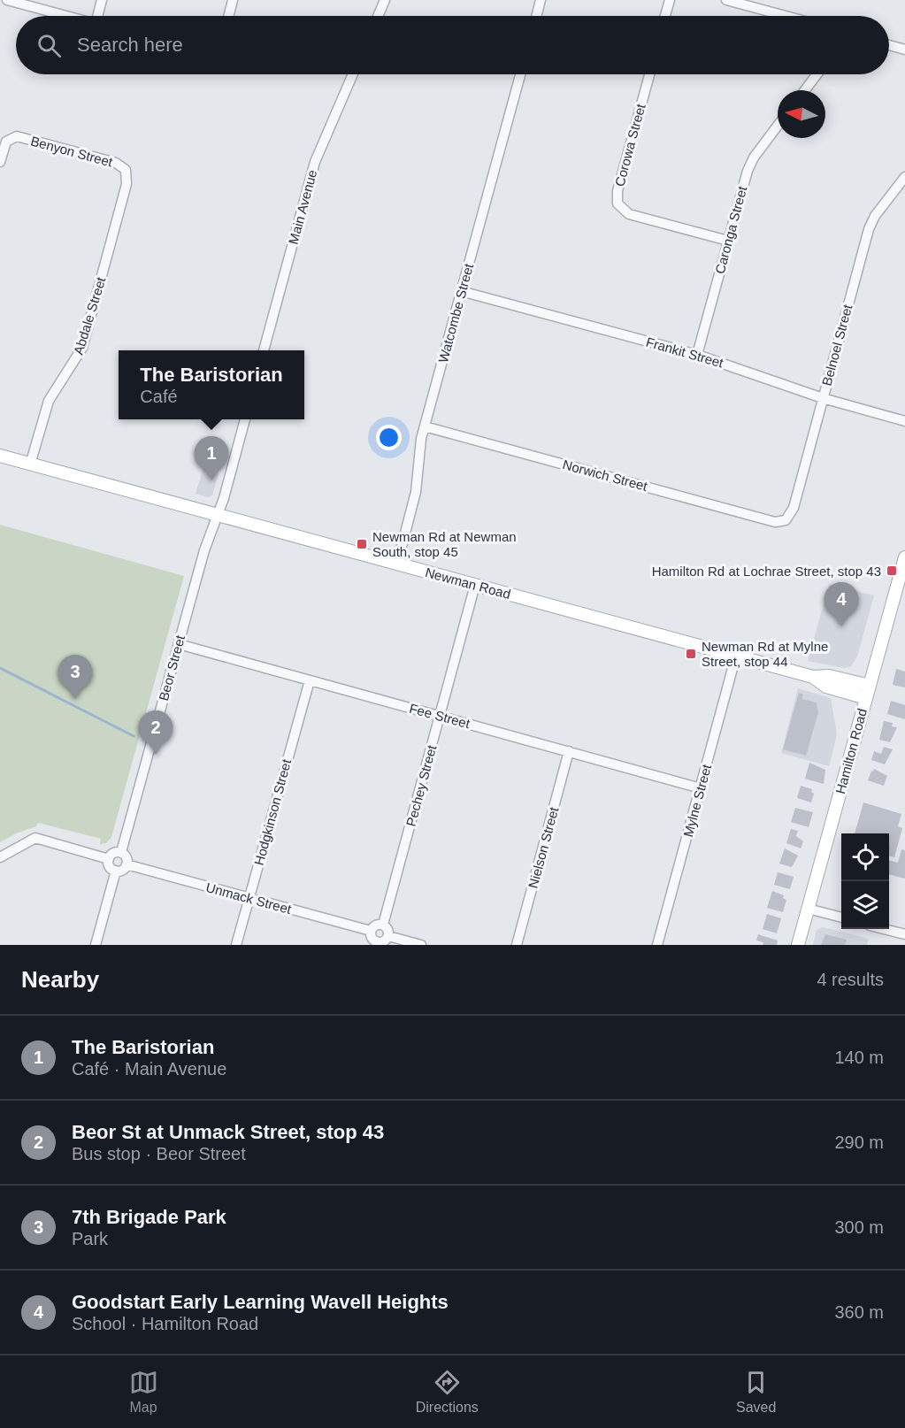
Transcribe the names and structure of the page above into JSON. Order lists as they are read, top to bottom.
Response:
{
  "streets": {
    "main road": ["Newman Road", "Hamilton Road"],
    "street": [
      "Corowa Street",
      "Benyon Street",
      "Main Avenue",
      "Caronga Street",
      "Watcombe Street",
      "Abdale Street",
      "Belnoel Street",
      "Frankit Street",
      "Norwich Street",
      "Beor Street",
      "Fee Street",
      "Pechey Street",
      "Mylne Street",
      "Hodgkinson Street",
      "Nielson Street",
      "Unmack Street"
    ]
  },
  "crossings": [
    ["Corowa Street", "Caronga Street"],
    ["Benyon Street", "Abdale Street"],
    ["Caronga Street", "Frankit Street"],
    ["Watcombe Street", "Frankit Street"],
    ["Watcombe Street", "Norwich Street"],
    ["Watcombe Street", "Newman Road"],
    ["Abdale Street", "Newman Road"],
    ["Belnoel Street", "Frankit Street"],
    ["Belnoel Street", "Norwich Street"],
    ["Newman Road", "Beor Street"],
    ["Newman Road", "Hamilton Road"],
    ["Newman Road", "Pechey Street"],
    ["Newman Road", "Mylne Street"],
    ["Beor Street", "Fee Street"],
    ["Beor Street", "Unmack Street"],
    ["Fee Street", "Pechey Street"],
    ["Fee Street", "Mylne Street"],
    ["Fee Street", "Hodgkinson Street"],
    ["Fee Street", "Nielson Street"],
    ["Pechey Street", "Unmack Street"],
    ["Hodgkinson Street", "Unmack Street"]
  ],
  "places": {
    "transit": ["Newman Rd at Newman South, stop 45", "Hamilton Rd at Lochrae Street, stop 43", "Newman Rd at Mylne Street, stop 44"]
  },
  "north": "left",
  "page": {
    "search": "Search here",
    "popup": ["The Baristorian", "Café"],
    "pins": [
      "1",
      "4",
      "3",
      "2"
    ],
    "heading": ["Nearby", "4 results"],
    "list": [
      {
        "mark": "1",
        "name": "The Baristorian",
        "note": "Café · Main Avenue",
        "value": "140 m"
      },
      {
        "mark": "2",
        "name": "Beor St at Unmack Street, stop 43",
        "note": "Bus stop · Beor Street",
        "value": "290 m"
      },
      {
        "mark": "3",
        "name": "7th Brigade Park",
        "note": "Park",
        "value": "300 m"
      },
      {
        "mark": "4",
        "name": "Goodstart Early Learning Wavell Heights",
        "note": "School · Hamilton Road",
        "value": "360 m"
      }
    ],
    "nav": ["Map", "Directions", "Saved"]
  }
}
